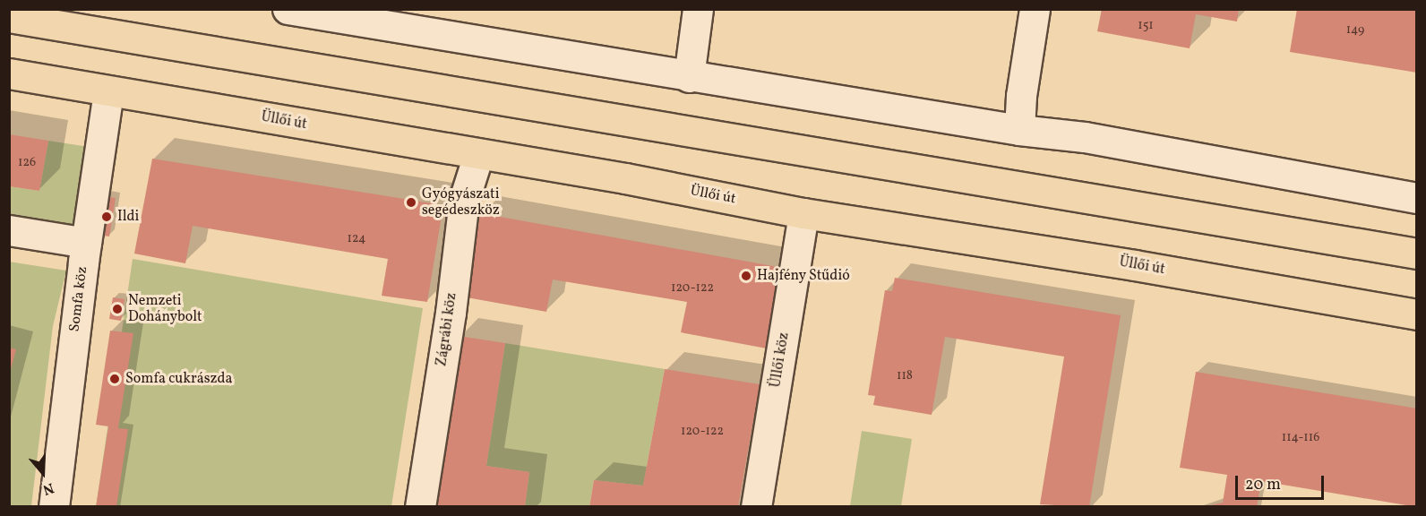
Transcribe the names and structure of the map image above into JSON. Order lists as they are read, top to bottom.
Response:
{
  "streets": {
    "main road": ["Üllői út"],
    "street": ["Somfa köz", "Zágrábi köz", "Üllői köz"]
  },
  "crossings": [
    ["Üllői út", "Somfa köz"],
    ["Üllői út", "Zágrábi köz"],
    ["Üllői út", "Üllői köz"]
  ],
  "places": [
    "Gyógyászati segédeszköz",
    "Ildi",
    "Hajfény Stűdió",
    "Nemzeti Dohánybolt",
    "Somfa cukrászda"
  ],
  "house_numbers": [
    "151",
    "149",
    "126",
    "124",
    "120-122",
    "118",
    "120-122",
    "114-116"
  ],
  "scale_bar": "20 m",
  "north": "bottom"
}
